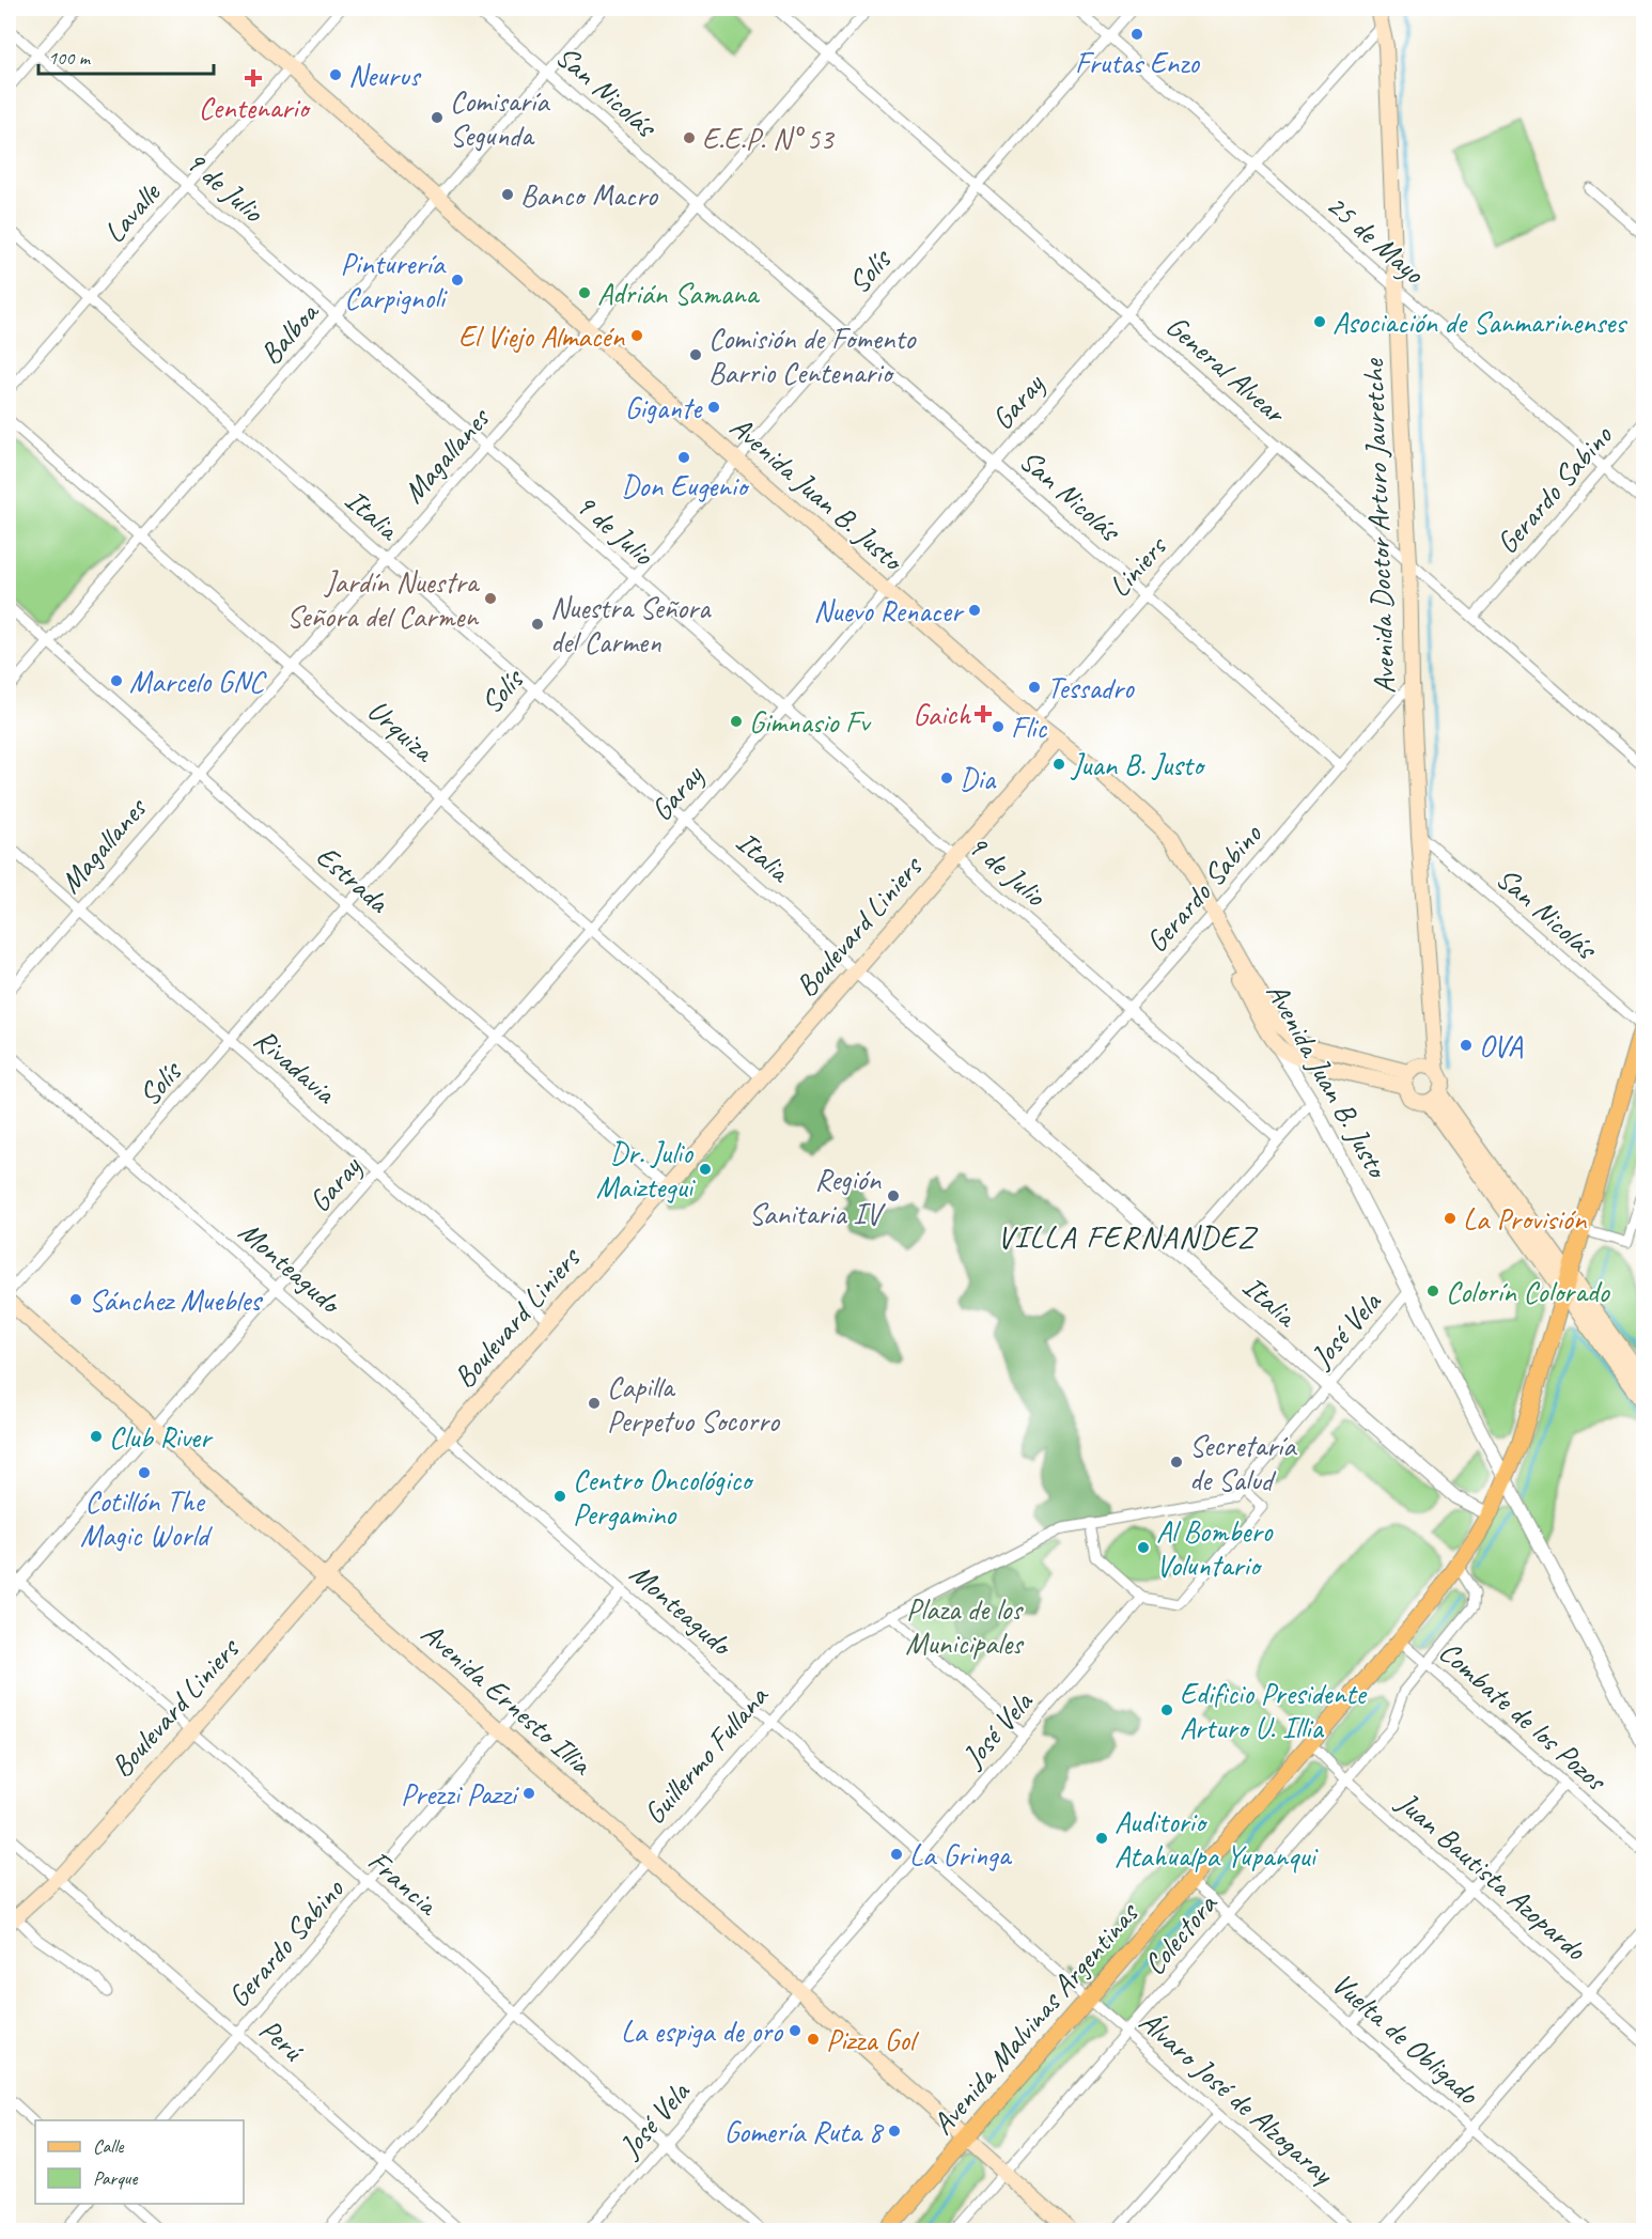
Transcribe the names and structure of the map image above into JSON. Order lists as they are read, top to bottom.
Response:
{
  "streets": {
    "main road": [
      "Avenida Juan B. Justo",
      "Avenida Doctor Arturo Jauretche",
      "Boulevard Liniers",
      "Avenida Ernesto Illia",
      "Avenida Malvinas Argentinas"
    ],
    "street": [
      "San Nicolás",
      "9 de Julio",
      "Lavalle",
      "25 de Mayo",
      "Solís",
      "Balboa",
      "General Alvear",
      "Garay",
      "Magallanes",
      "Gerardo Sabino",
      "Italia",
      "Liniers",
      "Urquiza",
      "Estrada",
      "Rivadavia",
      "Monteagudo",
      "José Vela",
      "Combate de los Pozos",
      "Guillermo Fullana",
      "Juan Bautista Azopardo",
      "Francia",
      "Colectora",
      "Vuelta de Obligado",
      "Perú",
      "Álvaro José de Alzogaray"
    ]
  },
  "crossings": [
    ["San Nicolás", "Solís"],
    ["San Nicolás", "Balboa"],
    ["San Nicolás", "Garay"],
    ["San Nicolás", "Magallanes"],
    ["San Nicolás", "Gerardo Sabino"],
    ["San Nicolás", "Avenida Doctor Arturo Jauretche"],
    ["San Nicolás", "Liniers"],
    ["San Nicolás", "Avenida Malvinas Argentinas"],
    ["9 de Julio", "Lavalle"],
    ["9 de Julio", "Solís"],
    ["9 de Julio", "Balboa"],
    ["9 de Julio", "Garay"],
    ["9 de Julio", "Magallanes"],
    ["9 de Julio", "Gerardo Sabino"],
    ["9 de Julio", "Boulevard Liniers"],
    ["Lavalle", "Avenida Juan B. Justo"],
    ["Lavalle", "Italia"],
    ["25 de Mayo", "Solís"],
    ["25 de Mayo", "Garay"],
    ["25 de Mayo", "Gerardo Sabino"],
    ["25 de Mayo", "Avenida Doctor Arturo Jauretche"],
    ["Solís", "General Alvear"],
    ["Solís", "Avenida Juan B. Justo"],
    ["Solís", "Italia"],
    ["Solís", "Urquiza"],
    ["Solís", "Estrada"],
    ["Solís", "Rivadavia"],
    ["Solís", "Monteagudo"],
    ["Balboa", "Avenida Juan B. Justo"],
    ["Balboa", "Italia"],
    ["Balboa", "Urquiza"],
    ["Balboa", "Estrada"],
    ["General Alvear", "Garay"],
    ["General Alvear", "Magallanes"],
    ["General Alvear", "Gerardo Sabino"],
    ["General Alvear", "Avenida Doctor Arturo Jauretche"],
    ["General Alvear", "Liniers"],
    ["Garay", "Avenida Juan B. Justo"],
    ["Garay", "Italia"],
    ["Garay", "Avenida Doctor Arturo Jauretche"],
    ["Garay", "Urquiza"],
    ["Garay", "Estrada"],
    ["Garay", "Rivadavia"],
    ["Garay", "Monteagudo"],
    ["Garay", "Avenida Ernesto Illia"],
    ["Garay", "Francia"],
    ["Magallanes", "Avenida Juan B. Justo"],
    ["Magallanes", "Italia"],
    ["Magallanes", "Urquiza"],
    ["Magallanes", "Estrada"],
    ["Magallanes", "Rivadavia"],
    ["Gerardo Sabino", "Avenida Juan B. Justo"],
    ["Gerardo Sabino", "Italia"],
    ["Gerardo Sabino", "Avenida Doctor Arturo Jauretche"],
    ["Gerardo Sabino", "Monteagudo"],
    ["Gerardo Sabino", "Avenida Ernesto Illia"],
    ["Gerardo Sabino", "Francia"],
    ["Gerardo Sabino", "Perú"],
    ["Avenida Juan B. Justo", "Avenida Doctor Arturo Jauretche"],
    ["Avenida Juan B. Justo", "Liniers"],
    ["Avenida Juan B. Justo", "Boulevard Liniers"],
    ["Avenida Juan B. Justo", "José Vela"],
    ["Avenida Juan B. Justo", "Avenida Malvinas Argentinas"],
    ["Italia", "Boulevard Liniers"],
    ["Italia", "José Vela"],
    ["Italia", "Avenida Malvinas Argentinas"],
    ["Avenida Doctor Arturo Jauretche", "Avenida Malvinas Argentinas"],
    ["Urquiza", "Boulevard Liniers"],
    ["Estrada", "Boulevard Liniers"],
    ["Boulevard Liniers", "Rivadavia"],
    ["Boulevard Liniers", "Monteagudo"],
    ["Boulevard Liniers", "Avenida Ernesto Illia"],
    ["Boulevard Liniers", "Francia"],
    ["Boulevard Liniers", "Perú"],
    ["Monteagudo", "José Vela"],
    ["Monteagudo", "Guillermo Fullana"],
    ["Monteagudo", "Avenida Malvinas Argentinas"],
    ["Monteagudo", "Álvaro José de Alzogaray"],
    ["José Vela", "Avenida Ernesto Illia"],
    ["José Vela", "Guillermo Fullana"],
    ["José Vela", "Francia"],
    ["Avenida Ernesto Illia", "Guillermo Fullana"],
    ["Avenida Ernesto Illia", "Colectora"],
    ["Avenida Ernesto Illia", "Avenida Malvinas Argentinas"],
    ["Combate de los Pozos", "Colectora"],
    ["Combate de los Pozos", "Avenida Malvinas Argentinas"],
    ["Guillermo Fullana", "Francia"],
    ["Guillermo Fullana", "Perú"],
    ["Juan Bautista Azopardo", "Colectora"],
    ["Juan Bautista Azopardo", "Avenida Malvinas Argentinas"],
    ["Colectora", "Avenida Malvinas Argentinas"],
    ["Colectora", "Vuelta de Obligado"],
    ["Colectora", "Álvaro José de Alzogaray"],
    ["Avenida Malvinas Argentinas", "Vuelta de Obligado"],
    ["Avenida Malvinas Argentinas", "Álvaro José de Alzogaray"]
  ],
  "districts": ["VILLA FERNANDEZ"],
  "parks": ["Plaza de los Municipales"],
  "places": {
    "other": [
      "Frutas Enzo",
      "Neurus",
      "Comisaría Segunda",
      "E.E.P. N° 53",
      "Banco Macro",
      "Pinturería Carpignoli",
      "Adrián Samana",
      "Asociación de Sanmarinenses",
      "El Viejo Almacén",
      "Comisión de Fomento Barrio Centenario",
      "Gigante",
      "Don Eugenio",
      "Jardín Nuestra Señora del Carmen",
      "Nuevo Renacer",
      "Nuestra Señora del Carmen",
      "Marcelo GNC",
      "Tessadro",
      "Gimnasio Fv",
      "Flic",
      "Juan B. Justo",
      "Dia",
      "OVA",
      "Dr. Julio Maiztegui",
      "Región Sanitaria IV",
      "La Provisión",
      "Colorín Colorado",
      "Sánchez Muebles",
      "Capilla Perpetuo Socorro",
      "Club River",
      "Secretaría de Salud",
      "Cotillón The Magic World",
      "Centro Oncológico Pergamino",
      "Al Bombero Voluntario",
      "Edificio Presidente Arturo U. Illia",
      "Prezzi Pazzi",
      "Auditorio Atahualpa Yupanqui",
      "La Gringa",
      "La espiga de oro",
      "Pizza Gol",
      "Gomería Ruta 8"
    ],
    "health": ["Centenario", "Gaich"]
  },
  "legend": ["Calle", "Parque"],
  "scale_bar": "100 m"
}
